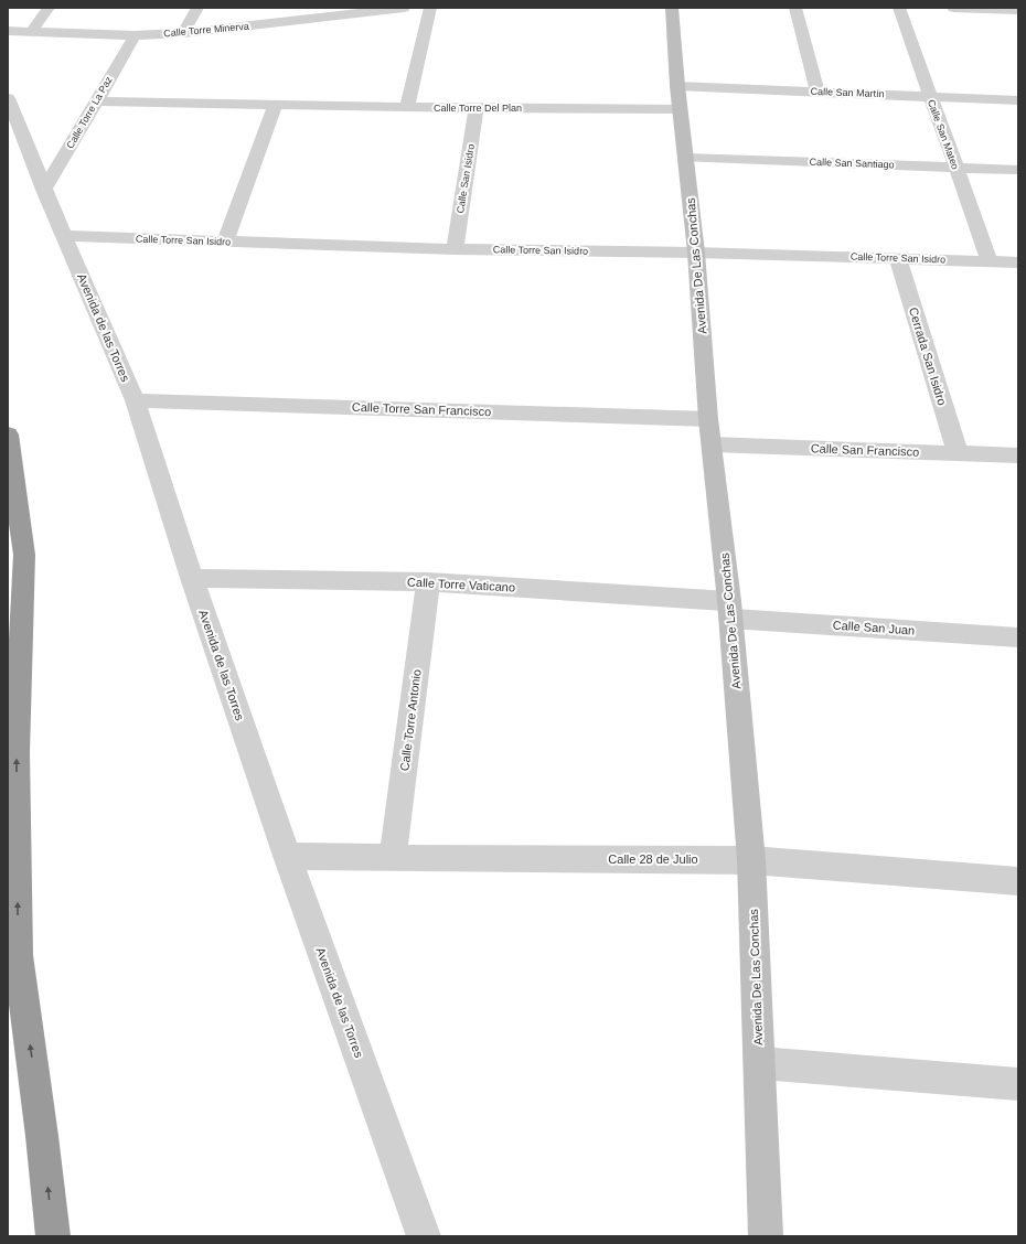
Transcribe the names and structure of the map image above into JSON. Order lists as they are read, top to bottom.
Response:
{
  "streets": {
    "street": [
      "Calle Torre Minerva",
      "Calle San Martín",
      "Calle Torre Del Plan",
      "Calle Torre La Paz",
      "Calle San Mateo",
      "Calle San Santiago",
      "Calle San Isidro",
      "Calle Torre San Isidro",
      "Avenida De Las Conchas",
      "Avenida de las Torres",
      "Cerrada San Isidro",
      "Calle Torre San Francisco",
      "Calle San Francisco",
      "Calle Torre Vaticano",
      "Calle San Juan",
      "Calle Torre Antonio",
      "Calle 28 de Julio"
    ]
  },
  "crossings": [
    ["Calle Torre Minerva", "Calle Torre La Paz"],
    ["Calle San Martín", "Calle San Mateo"],
    ["Calle San Martín", "Avenida De Las Conchas"],
    ["Calle Torre Del Plan", "Calle Torre La Paz"],
    ["Calle Torre Del Plan", "Calle San Isidro"],
    ["Calle Torre Del Plan", "Avenida De Las Conchas"],
    ["Calle Torre La Paz", "Avenida de las Torres"],
    ["Calle San Mateo", "Calle San Santiago"],
    ["Calle San Mateo", "Calle Torre San Isidro"],
    ["Calle San Santiago", "Avenida De Las Conchas"],
    ["Calle San Isidro", "Calle Torre San Isidro"],
    ["Calle Torre San Isidro", "Avenida De Las Conchas"],
    ["Calle Torre San Isidro", "Avenida de las Torres"],
    ["Calle Torre San Isidro", "Cerrada San Isidro"],
    ["Avenida De Las Conchas", "Calle Torre San Francisco"],
    ["Avenida De Las Conchas", "Calle San Francisco"],
    ["Avenida De Las Conchas", "Calle Torre Vaticano"],
    ["Avenida De Las Conchas", "Calle San Juan"],
    ["Avenida De Las Conchas", "Calle 28 de Julio"],
    ["Avenida de las Torres", "Calle Torre San Francisco"],
    ["Avenida de las Torres", "Calle Torre Vaticano"],
    ["Avenida de las Torres", "Calle 28 de Julio"],
    ["Cerrada San Isidro", "Calle San Francisco"],
    ["Calle Torre Vaticano", "Calle San Juan"],
    ["Calle Torre Vaticano", "Calle Torre Antonio"],
    ["Calle Torre Antonio", "Calle 28 de Julio"]
  ]
}
